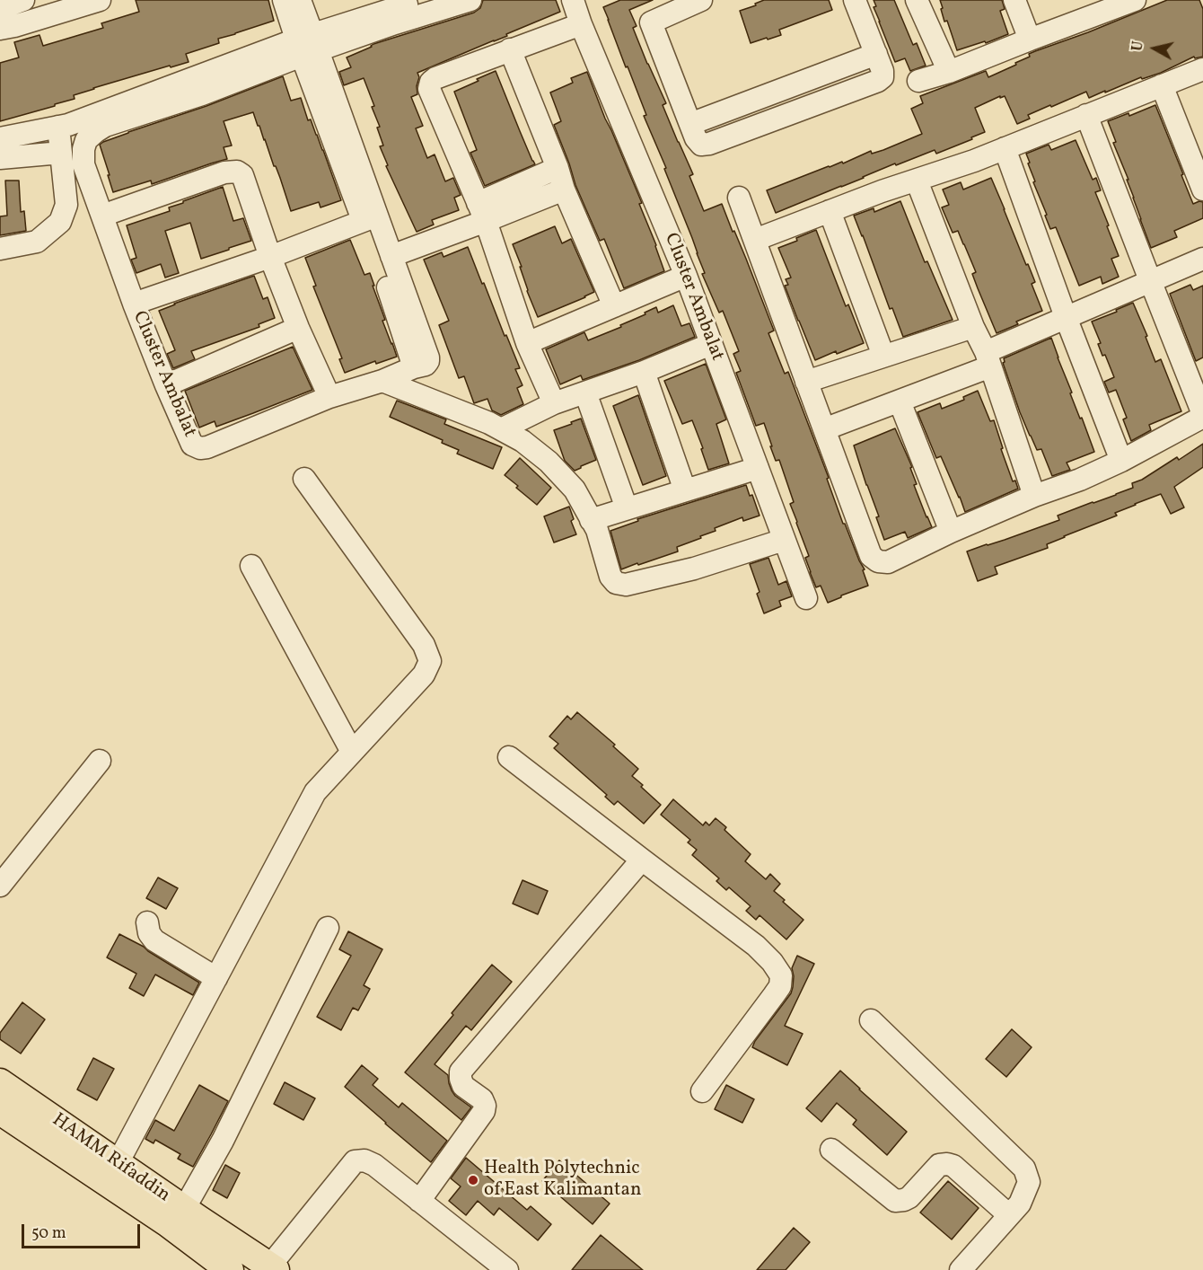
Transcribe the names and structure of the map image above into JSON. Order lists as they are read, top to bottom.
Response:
{
  "streets": {
    "main road": ["HAMM Rifaddin"],
    "street": ["Cluster Ambalat"]
  },
  "places": ["Health Polytechnic of East Kalimantan"],
  "scale_bar": "50 m",
  "north": "left"
}
